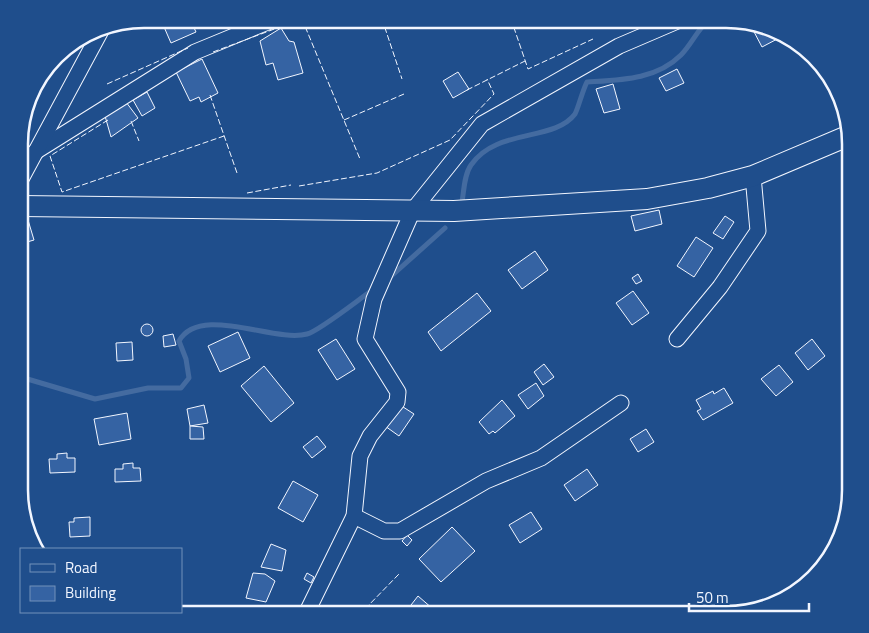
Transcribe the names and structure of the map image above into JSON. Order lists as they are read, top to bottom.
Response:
{
  "legend": ["Road", "Building"],
  "scale_bar": "50 m"
}
